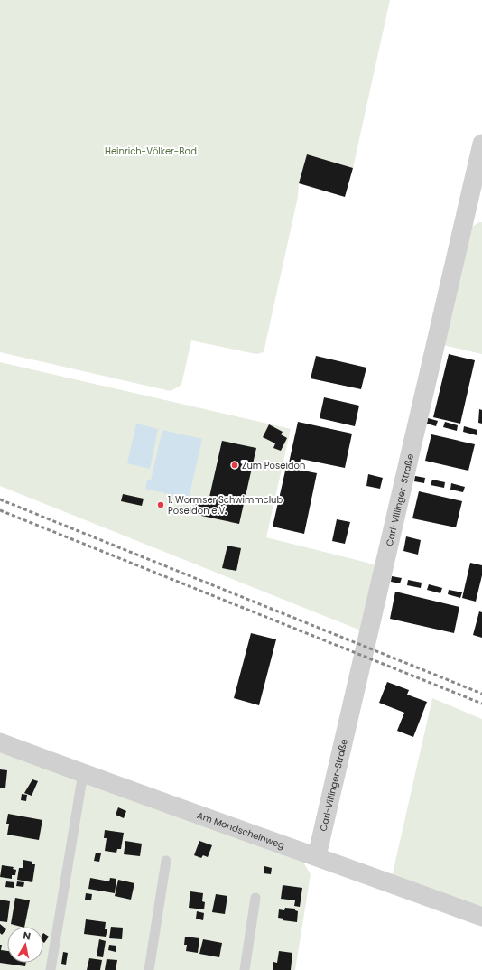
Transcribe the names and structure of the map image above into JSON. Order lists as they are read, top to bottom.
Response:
{
  "streets": {
    "street": ["Carl-Villinger-Straße", "Am Mondscheinweg"]
  },
  "crossings": [
    ["Carl-Villinger-Straße", "Am Mondscheinweg"]
  ],
  "parks": ["Heinrich-Völker-Bad"],
  "places": ["Zum Poseidon", "1. Wormser Schwimmclub Poseidon e.V."],
  "north": "top"
}
